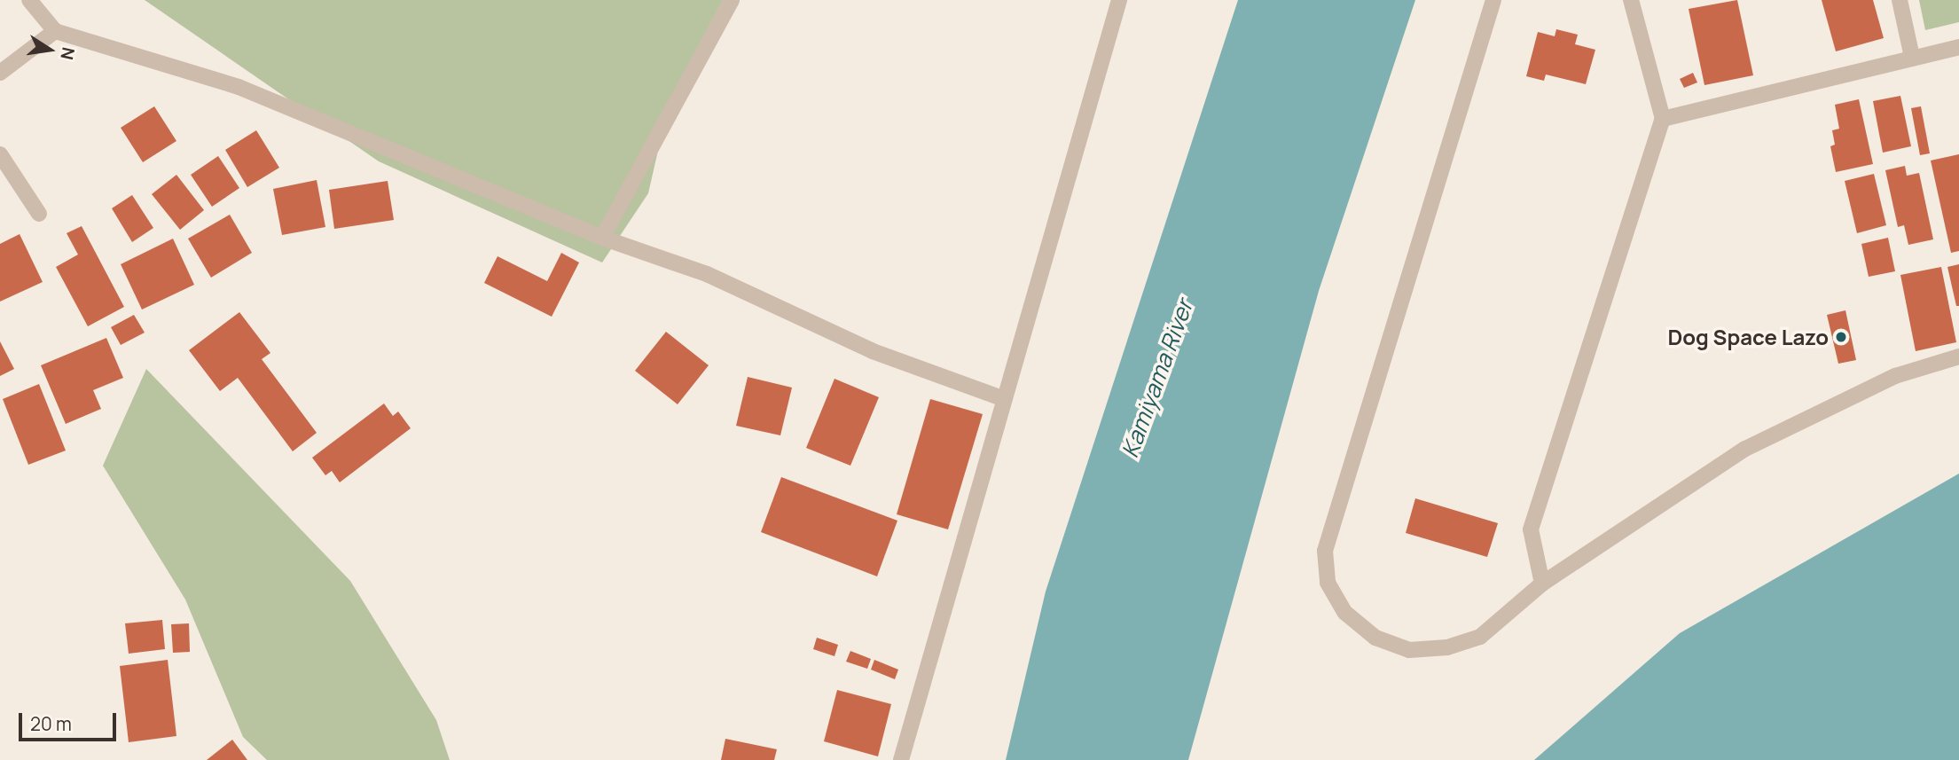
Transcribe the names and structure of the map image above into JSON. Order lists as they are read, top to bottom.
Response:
{
  "water": ["Kamiyama River"],
  "places": ["Dog Space Lazo"],
  "scale_bar": "20 m",
  "north": "right"
}
